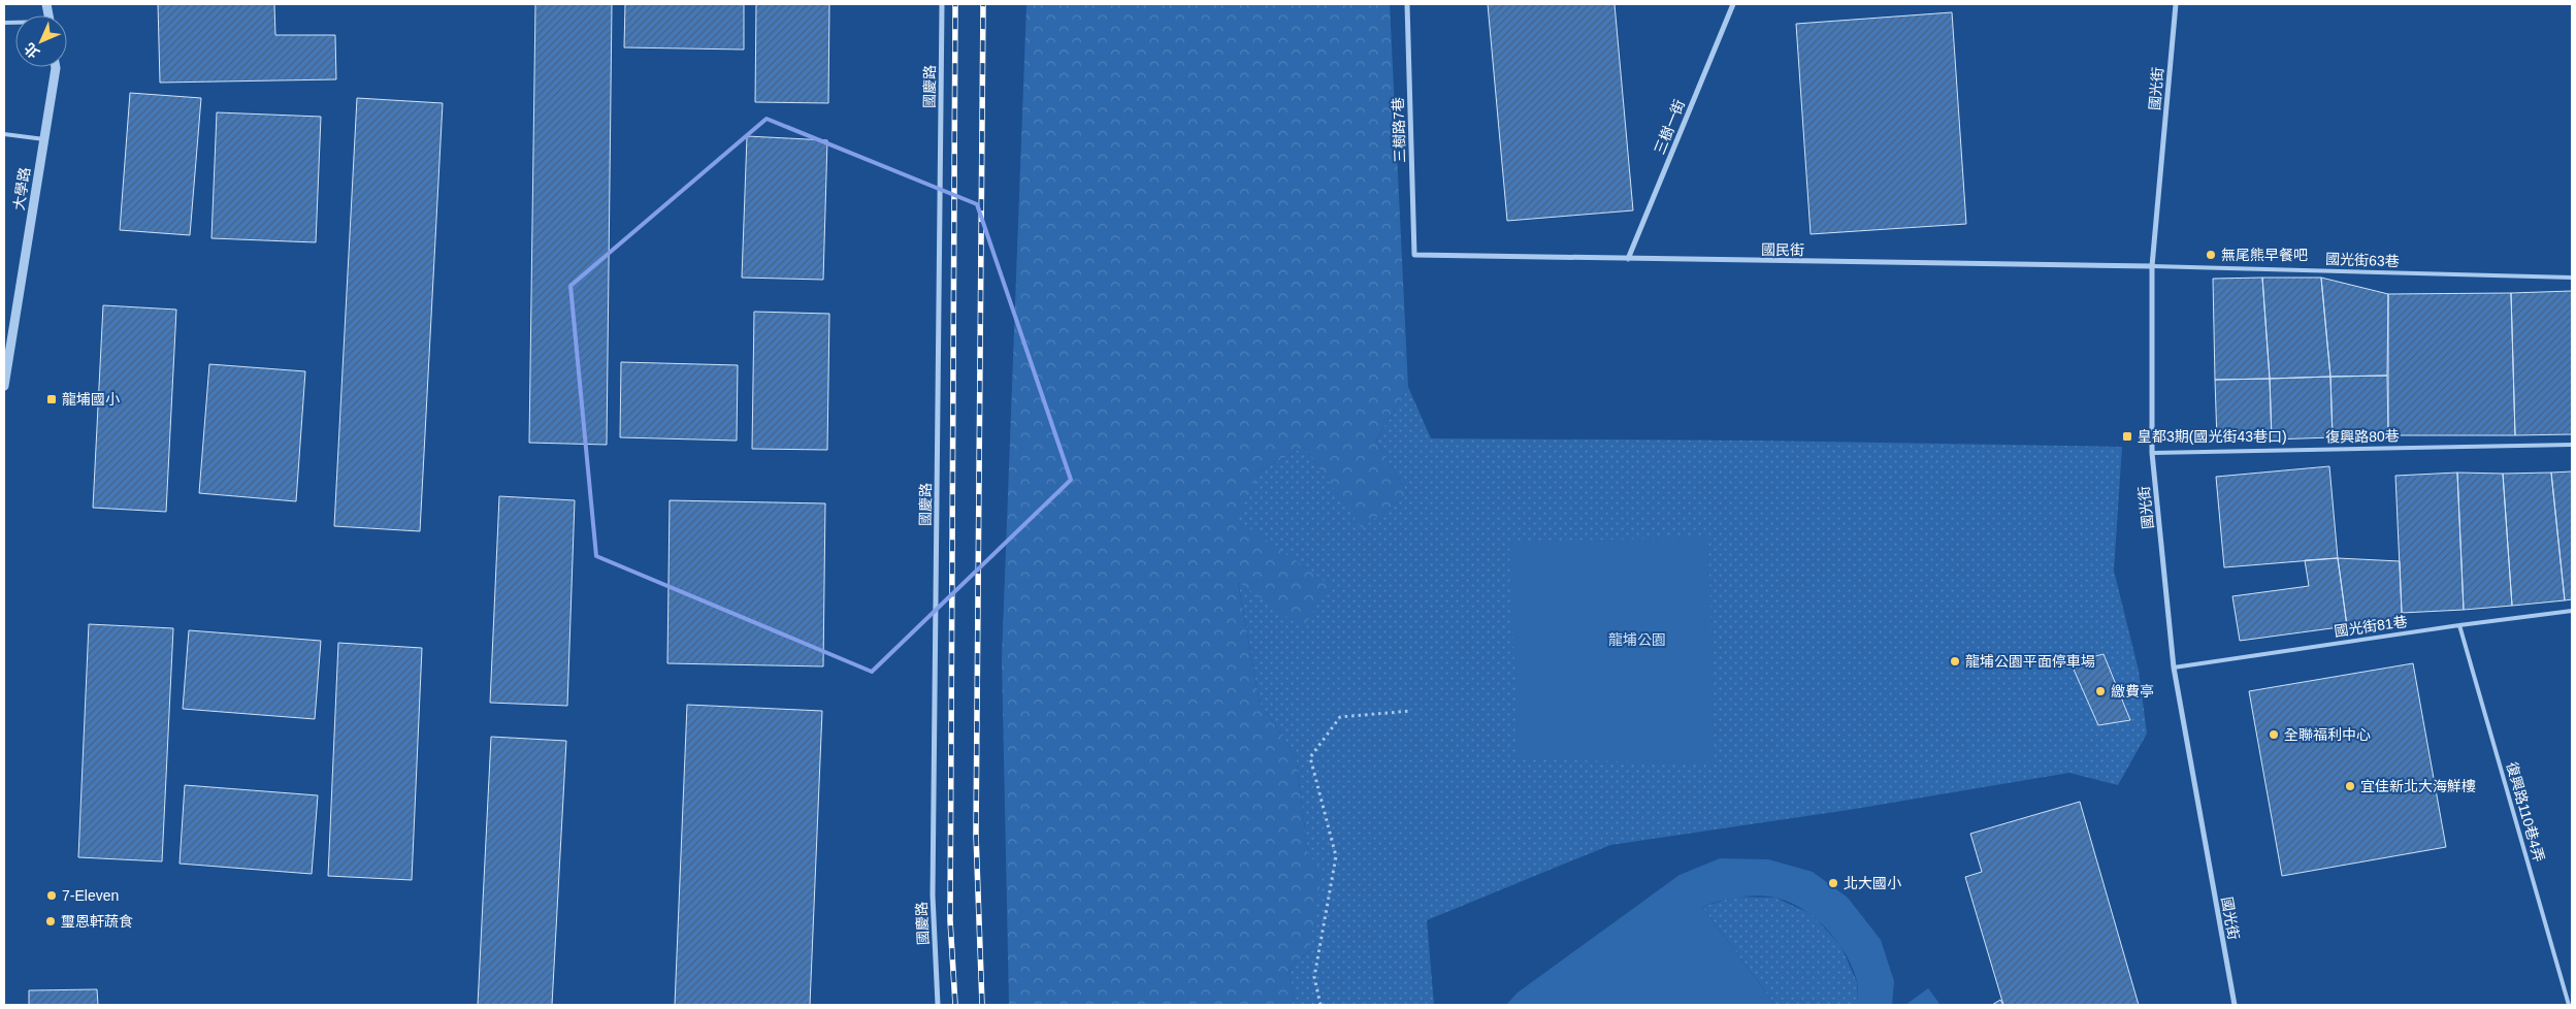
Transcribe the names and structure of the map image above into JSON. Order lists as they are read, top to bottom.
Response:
{
  "streets": {
    "street": [
      "國慶路",
      "國光街",
      "三樹一街",
      "三樹路7巷",
      "大學路",
      "國民街"
    ],
    "lane": [
      "國光街63巷",
      "復興路80巷",
      "國光街81巷",
      "復興路110巷4弄"
    ]
  },
  "crossings": [
    ["國光街", "國民街"],
    ["國光街", "國光街63巷"],
    ["國光街", "復興路80巷"],
    ["國光街", "國光街81巷"],
    ["三樹一街", "國民街"],
    ["三樹路7巷", "國民街"],
    ["國民街", "國光街63巷"],
    ["國光街81巷", "復興路110巷4弄"]
  ],
  "parks": ["龍埔公園"],
  "places": {
    "other": [
      "無尾熊早餐吧",
      "龍埔公園平面停車場",
      "繳費亭",
      "全聯福利中心",
      "宜佳新北大海鮮樓",
      "北大國小",
      "7-Eleven",
      "璽恩軒蔬食"
    ],
    "transit": ["龍埔國小", "皇都3期(國光街43巷口)"]
  },
  "north": "bottom left"
}
